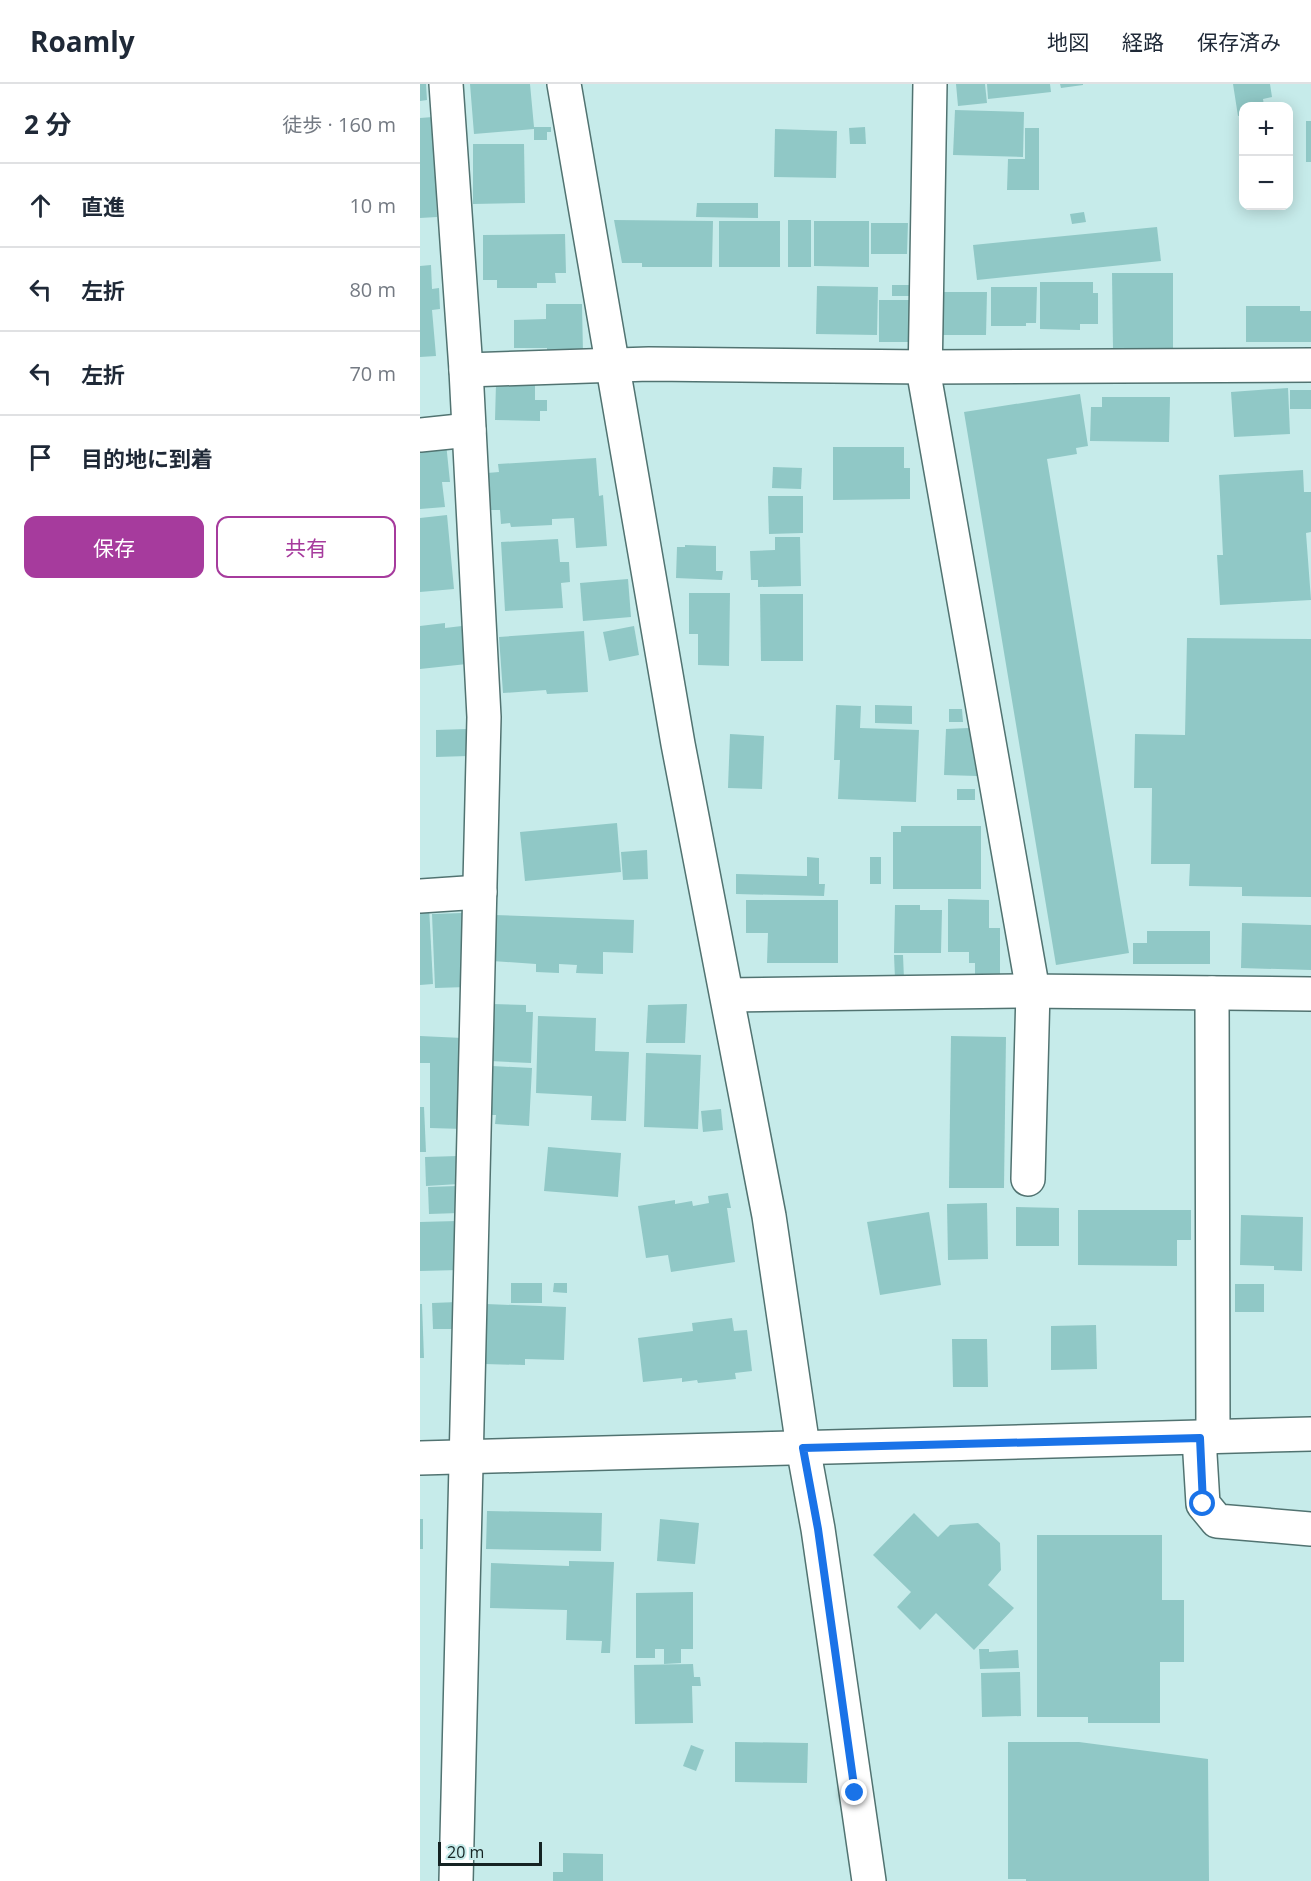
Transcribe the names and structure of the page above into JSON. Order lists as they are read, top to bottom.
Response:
{
  "scale_bar": "20 m",
  "page": {
    "header": "Roamly",
    "nav": ["地図", "経路", "保存済み"],
    "heading": ["2 分", "徒歩 · 160 m"],
    "map_buttons": ["+", "−"],
    "list": [
      ["直進", "10 m"],
      ["左折", "80 m"],
      ["左折", "70 m"],
      "目的地に到着"
    ],
    "buttons": ["保存", "共有"],
    "scale": "20 m"
  }
}
